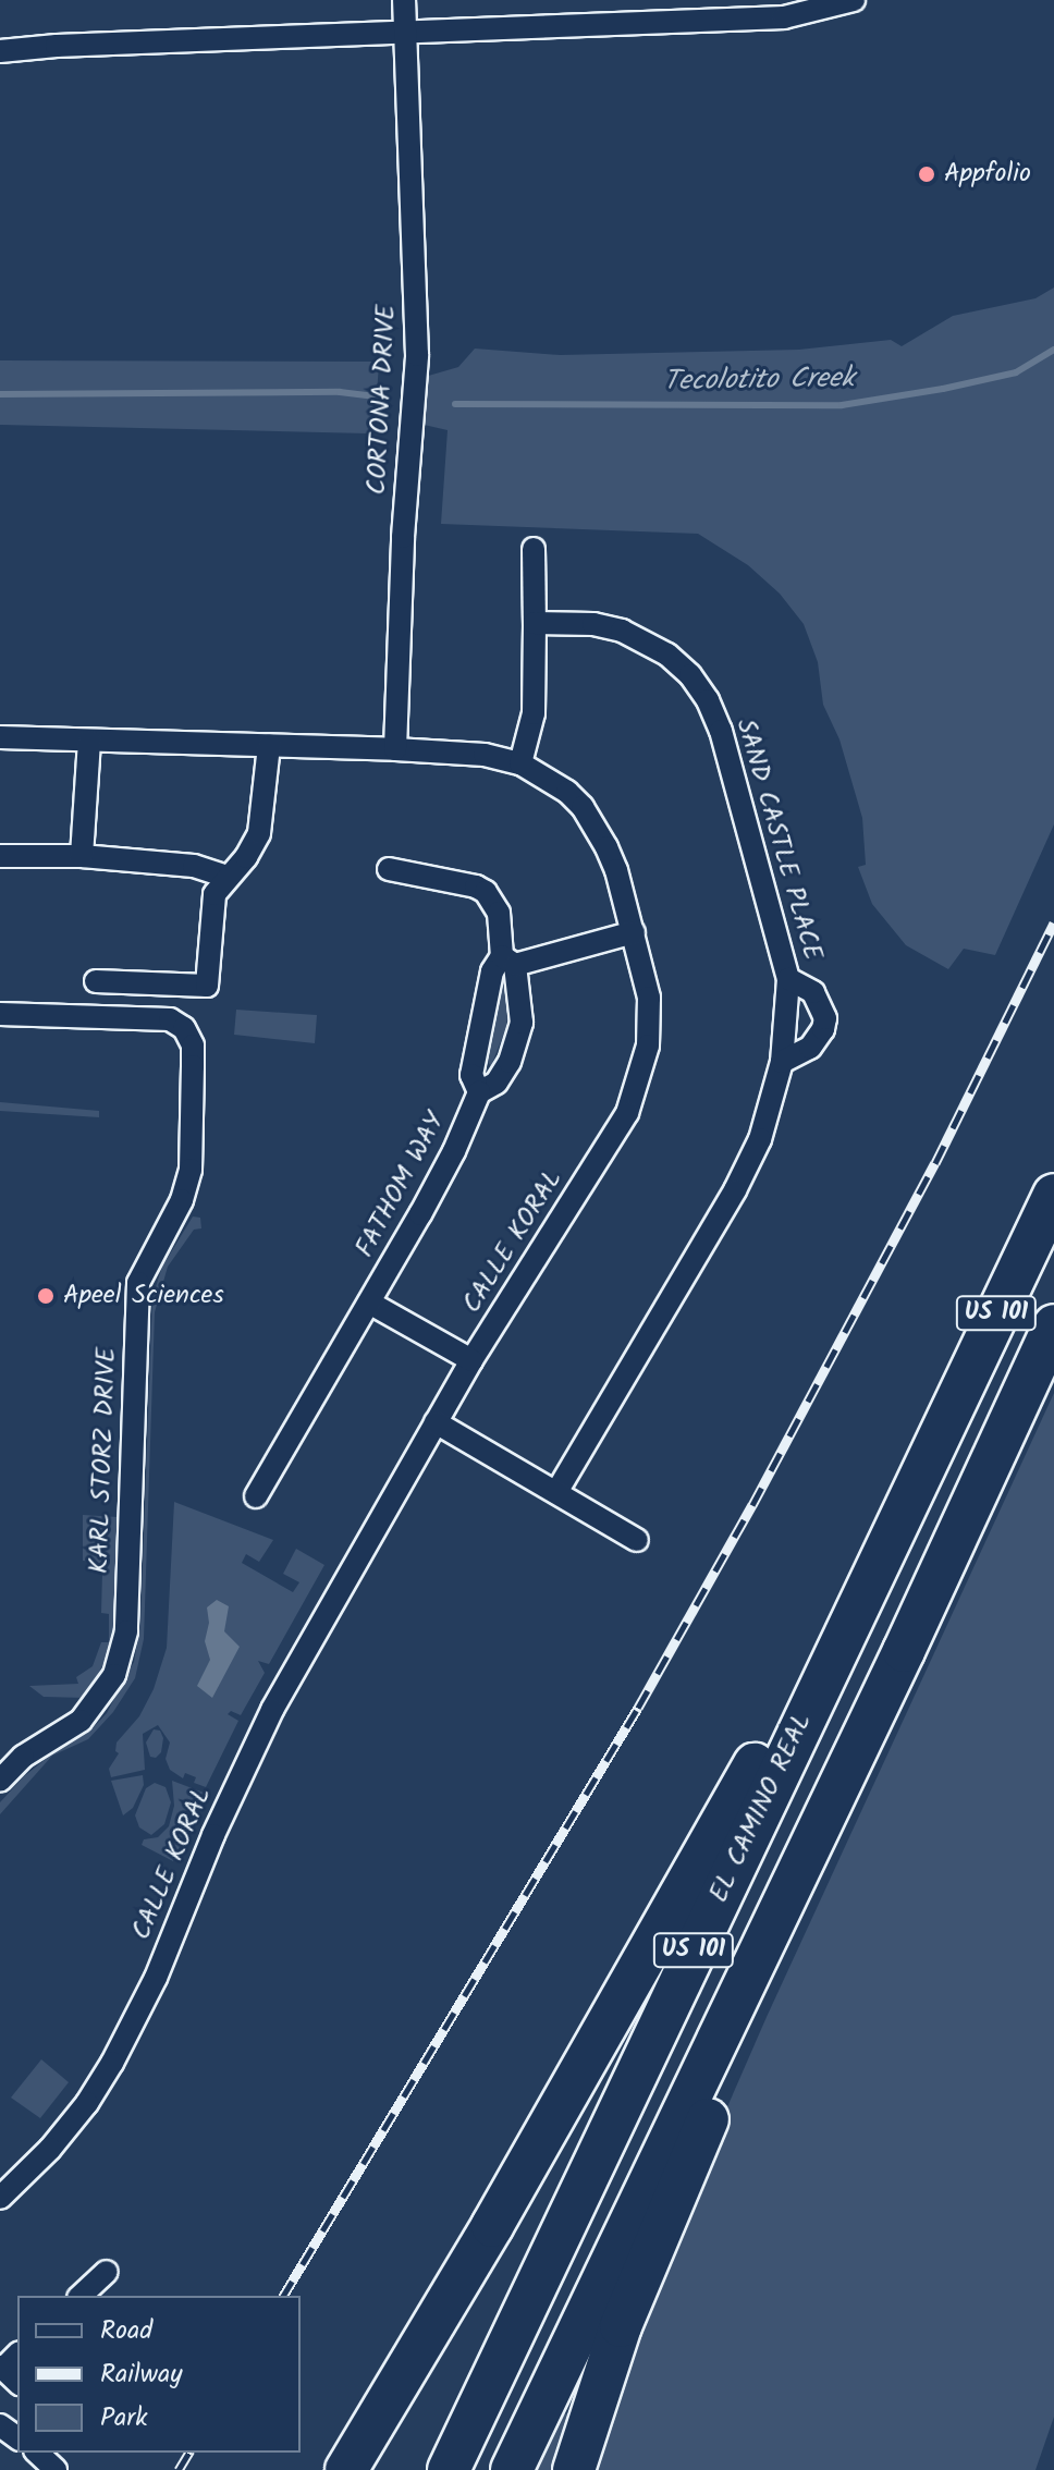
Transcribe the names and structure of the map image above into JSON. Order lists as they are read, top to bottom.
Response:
{
  "streets": {
    "highway": ["US 101", "EL CAMINO REAL"],
    "street": [
      "CORTONA DRIVE",
      "SAND CASTLE PLACE",
      "FATHOM WAY",
      "CALLE KORAL",
      "KARL STORZ DRIVE"
    ]
  },
  "crossings": [
    ["CORTONA DRIVE", "CALLE KORAL"]
  ],
  "water": ["Tecolotito Creek"],
  "places": ["Appfolio", "Apeel Sciences"],
  "legend": ["Road", "Railway", "Park"]
}
